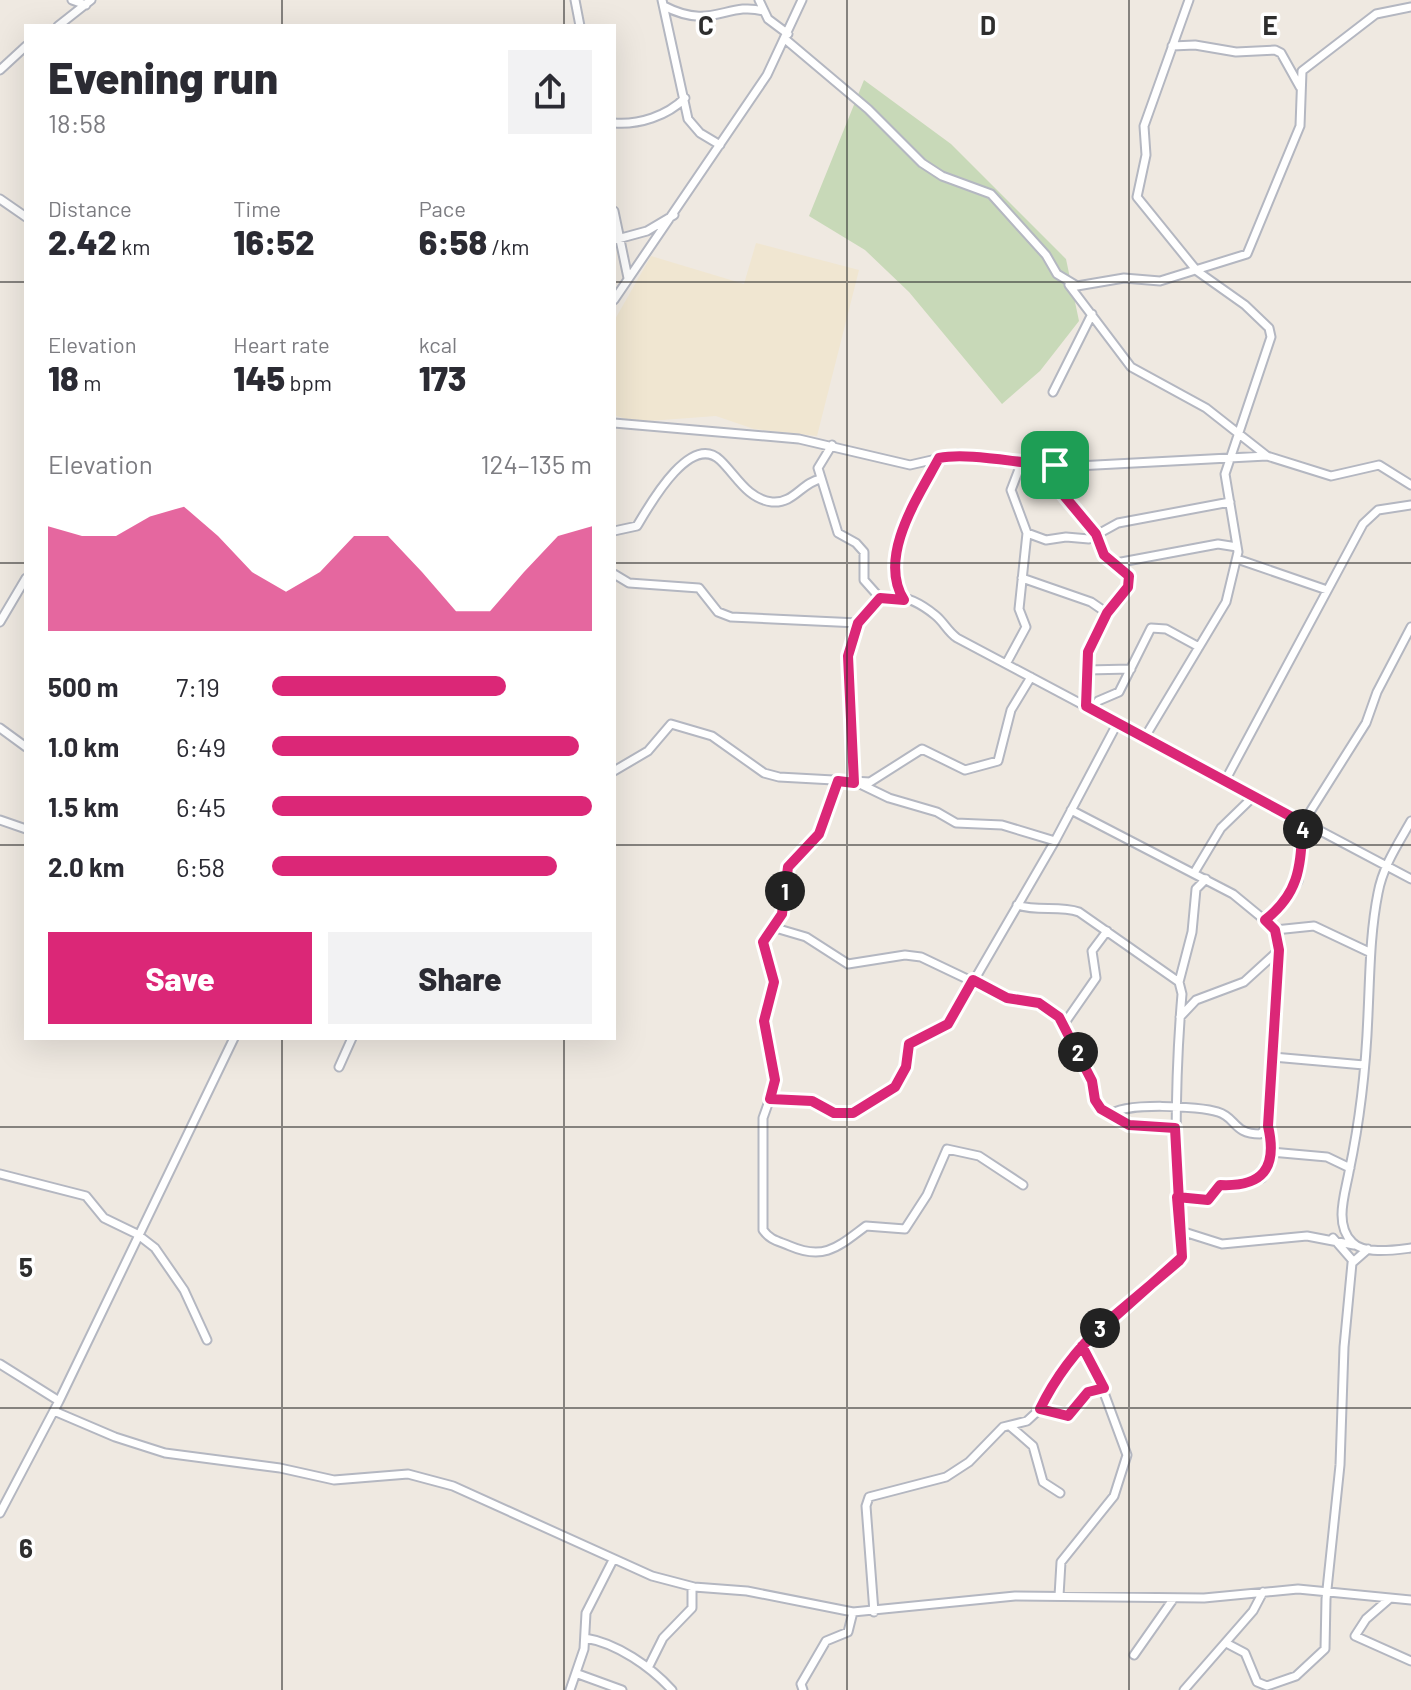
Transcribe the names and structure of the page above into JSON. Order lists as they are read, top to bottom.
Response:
{
  "page": {
    "heading": ["Evening run", "18:58"],
    "stats": [
      ["Distance", "2.42 km"],
      ["Time", "16:52"],
      ["Pace", "6:58 /km"],
      ["Elevation", "18 m"],
      ["Heart rate", "145 bpm"],
      ["kcal", "173"]
    ],
    "chart": ["Elevation", "124–135 m"],
    "list": [
      {
        "name": "500 m",
        "note": "7:19"
      },
      {
        "name": "1.0 km",
        "note": "6:49"
      },
      {
        "name": "1.5 km",
        "note": "6:45"
      },
      {
        "name": "2.0 km",
        "note": "6:58"
      }
    ],
    "pins": [
      "4",
      "1",
      "2",
      "3"
    ],
    "buttons": ["Save", "Share"]
  },
  "grid": {
    "columns": ["C", "D", "E"],
    "rows": ["5", "6"]
  }
}
